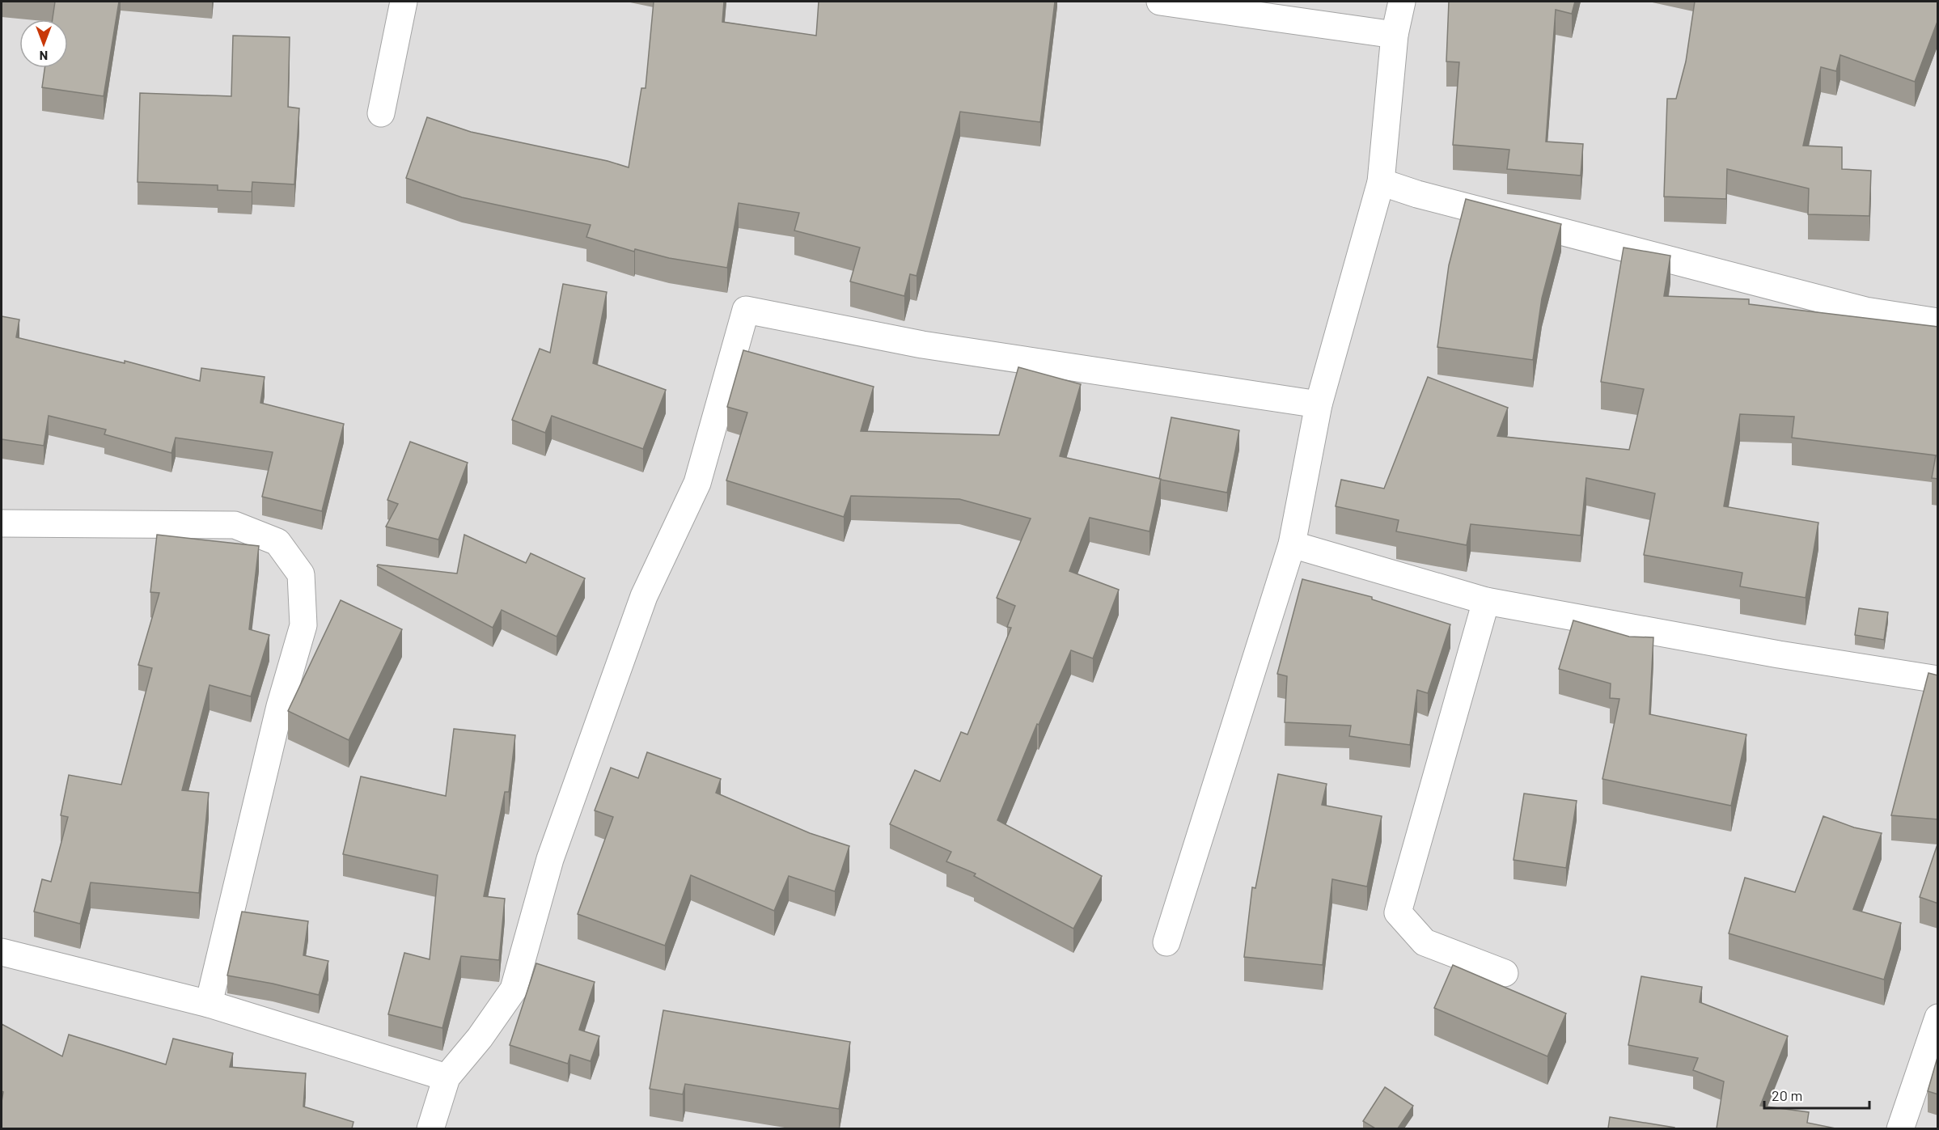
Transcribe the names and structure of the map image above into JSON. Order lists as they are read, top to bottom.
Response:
{
  "scale_bar": "20 m",
  "north": "bottom"
}
